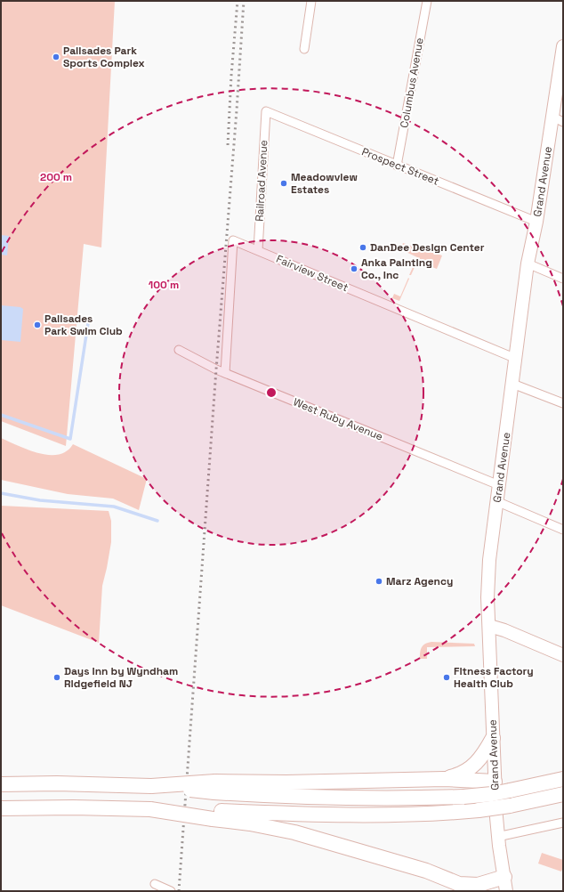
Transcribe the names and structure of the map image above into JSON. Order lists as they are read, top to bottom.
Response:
{
  "streets": {
    "main road": ["Grand Avenue"],
    "street": [
      "Columbus Avenue",
      "Prospect Street",
      "Railroad Avenue",
      "Fairview Street",
      "West Ruby Avenue"
    ]
  },
  "crossings": [
    ["Columbus Avenue", "Prospect Street"],
    ["Prospect Street", "Railroad Avenue"],
    ["Prospect Street", "Grand Avenue"],
    ["Railroad Avenue", "Fairview Street"],
    ["Grand Avenue", "Fairview Street"],
    ["Grand Avenue", "West Ruby Avenue"],
    ["Fairview Street", "West Ruby Avenue"]
  ],
  "places": [
    "Palisades Park Sports Complex",
    "Meadowview Estates",
    "DanDee Design Center",
    "Anka Painting Co., Inc",
    "Palisades Park Swim Club",
    "Marz Agency",
    "Days Inn by Wyndham Ridgefield NJ",
    "Fitness Factory Health Club"
  ],
  "rings": ["200 m", "100 m"]
}
